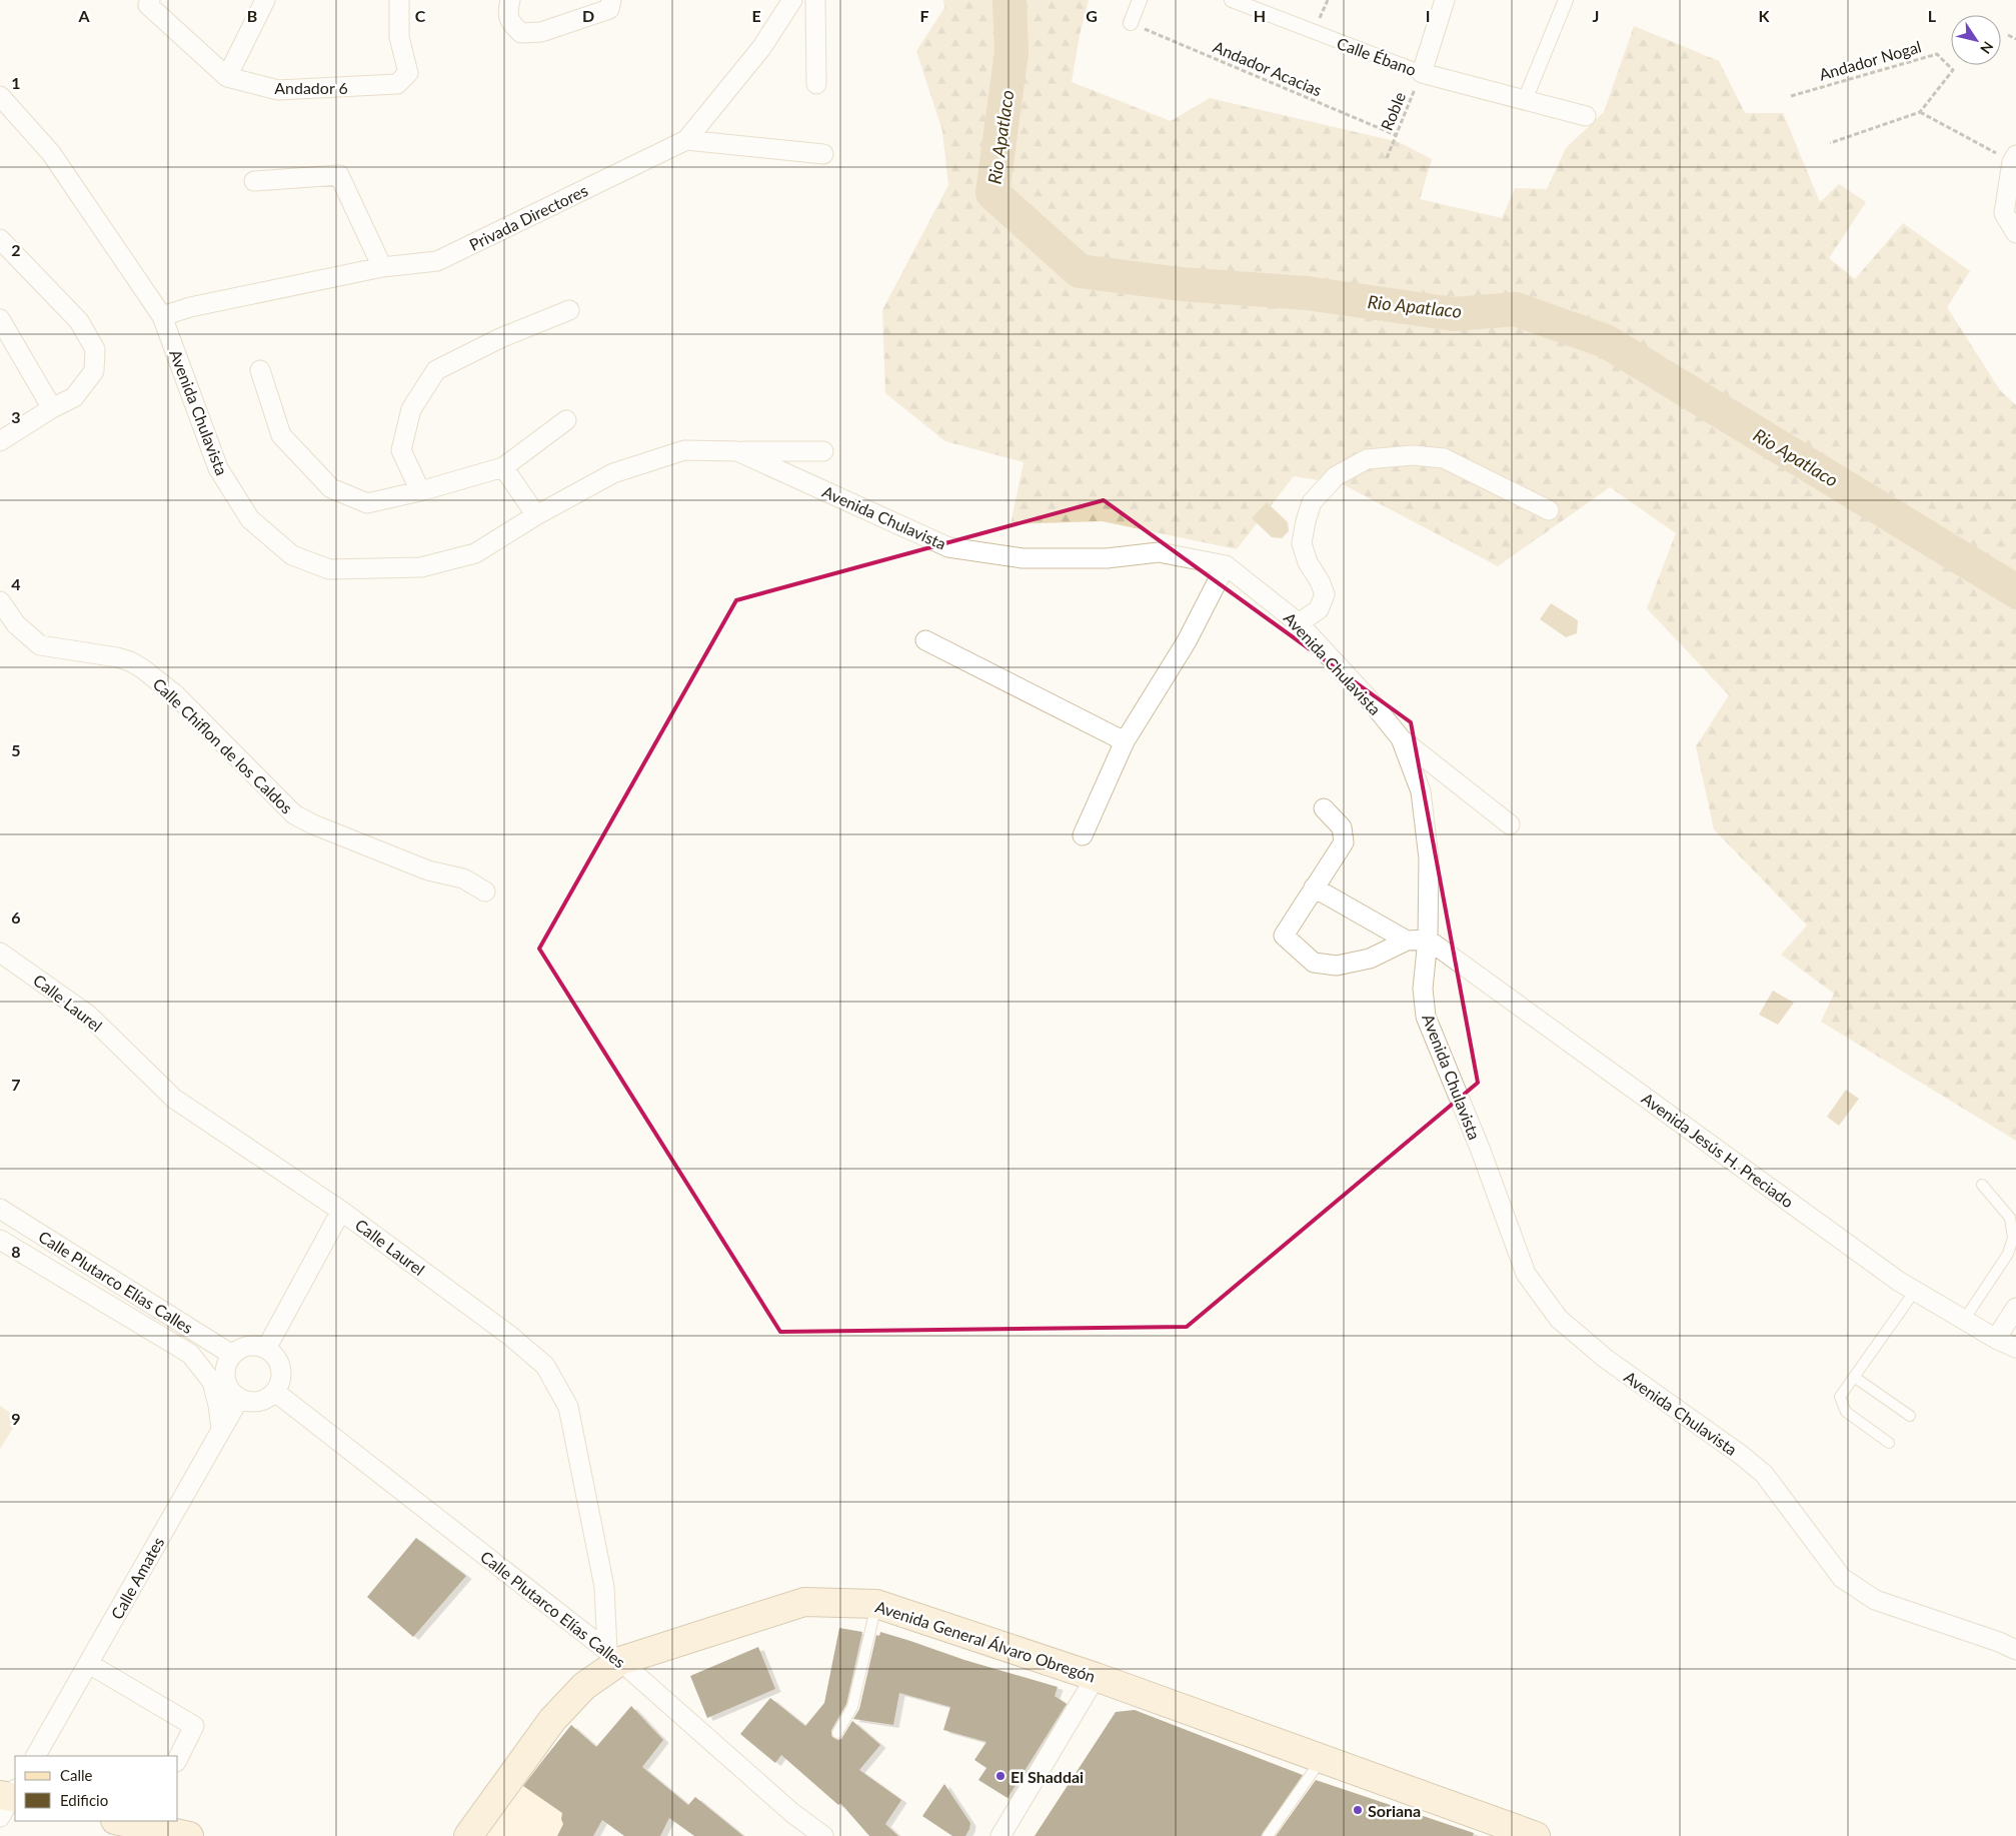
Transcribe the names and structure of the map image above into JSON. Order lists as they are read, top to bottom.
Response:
{
  "streets": {
    "main road": ["Avenida General Álvaro Obregón"],
    "street": [
      "Calle Ébano",
      "Andador 6",
      "Privada Directores",
      "Avenida Chulavista",
      "Calle Chiflon de los Caldos",
      "Calle Laurel",
      "Avenida Jesús H. Preciado",
      "Calle Plutarco Elías Calles",
      "Calle Amates"
    ],
    "path": ["Andador Nogal", "Andador Acacias", "Roble"]
  },
  "crossings": [
    ["Calle Ébano", "Roble"],
    ["Andador Acacias", "Roble"],
    ["Privada Directores", "Avenida Chulavista"],
    ["Avenida Chulavista", "Avenida Jesús H. Preciado"],
    ["Calle Laurel", "Calle Plutarco Elías Calles"],
    ["Calle Laurel", "Avenida General Álvaro Obregón"],
    ["Calle Plutarco Elías Calles", "Calle Amates"],
    ["Calle Plutarco Elías Calles", "Avenida General Álvaro Obregón"]
  ],
  "water": ["Rio Apatlaco"],
  "places": ["El Shaddai", "Soriana"],
  "legend": ["Calle", "Edificio"],
  "north": "bottom right",
  "grid": {
    "columns": [
      "A",
      "B",
      "C",
      "D",
      "E",
      "F",
      "G",
      "H",
      "I",
      "J",
      "K",
      "L"
    ],
    "rows": [
      "1",
      "2",
      "3",
      "4",
      "5",
      "6",
      "7",
      "8",
      "9"
    ]
  }
}
